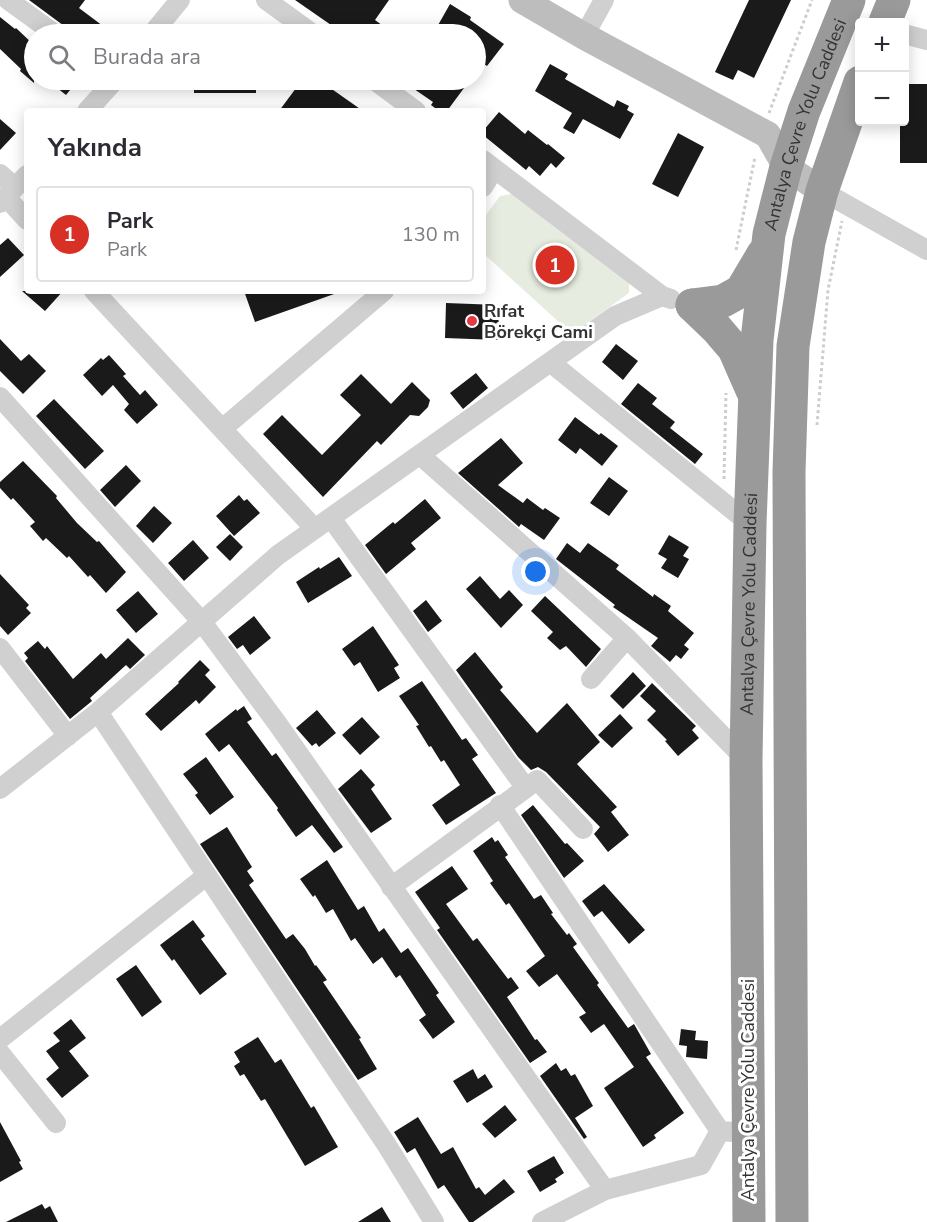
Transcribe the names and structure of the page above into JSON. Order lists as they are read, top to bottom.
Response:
{
  "streets": {
    "highway": ["Antalya Çevre Yolu Caddesi"]
  },
  "places": ["Rıfat Börekçi Cami"],
  "page": {
    "map_buttons": ["+", "−"],
    "search": "Burada ara",
    "heading": "Yakında",
    "list": [
      {
        "mark": "1",
        "name": "Park",
        "note": "Park",
        "value": "130 m"
      }
    ],
    "pins": "1"
  }
}
